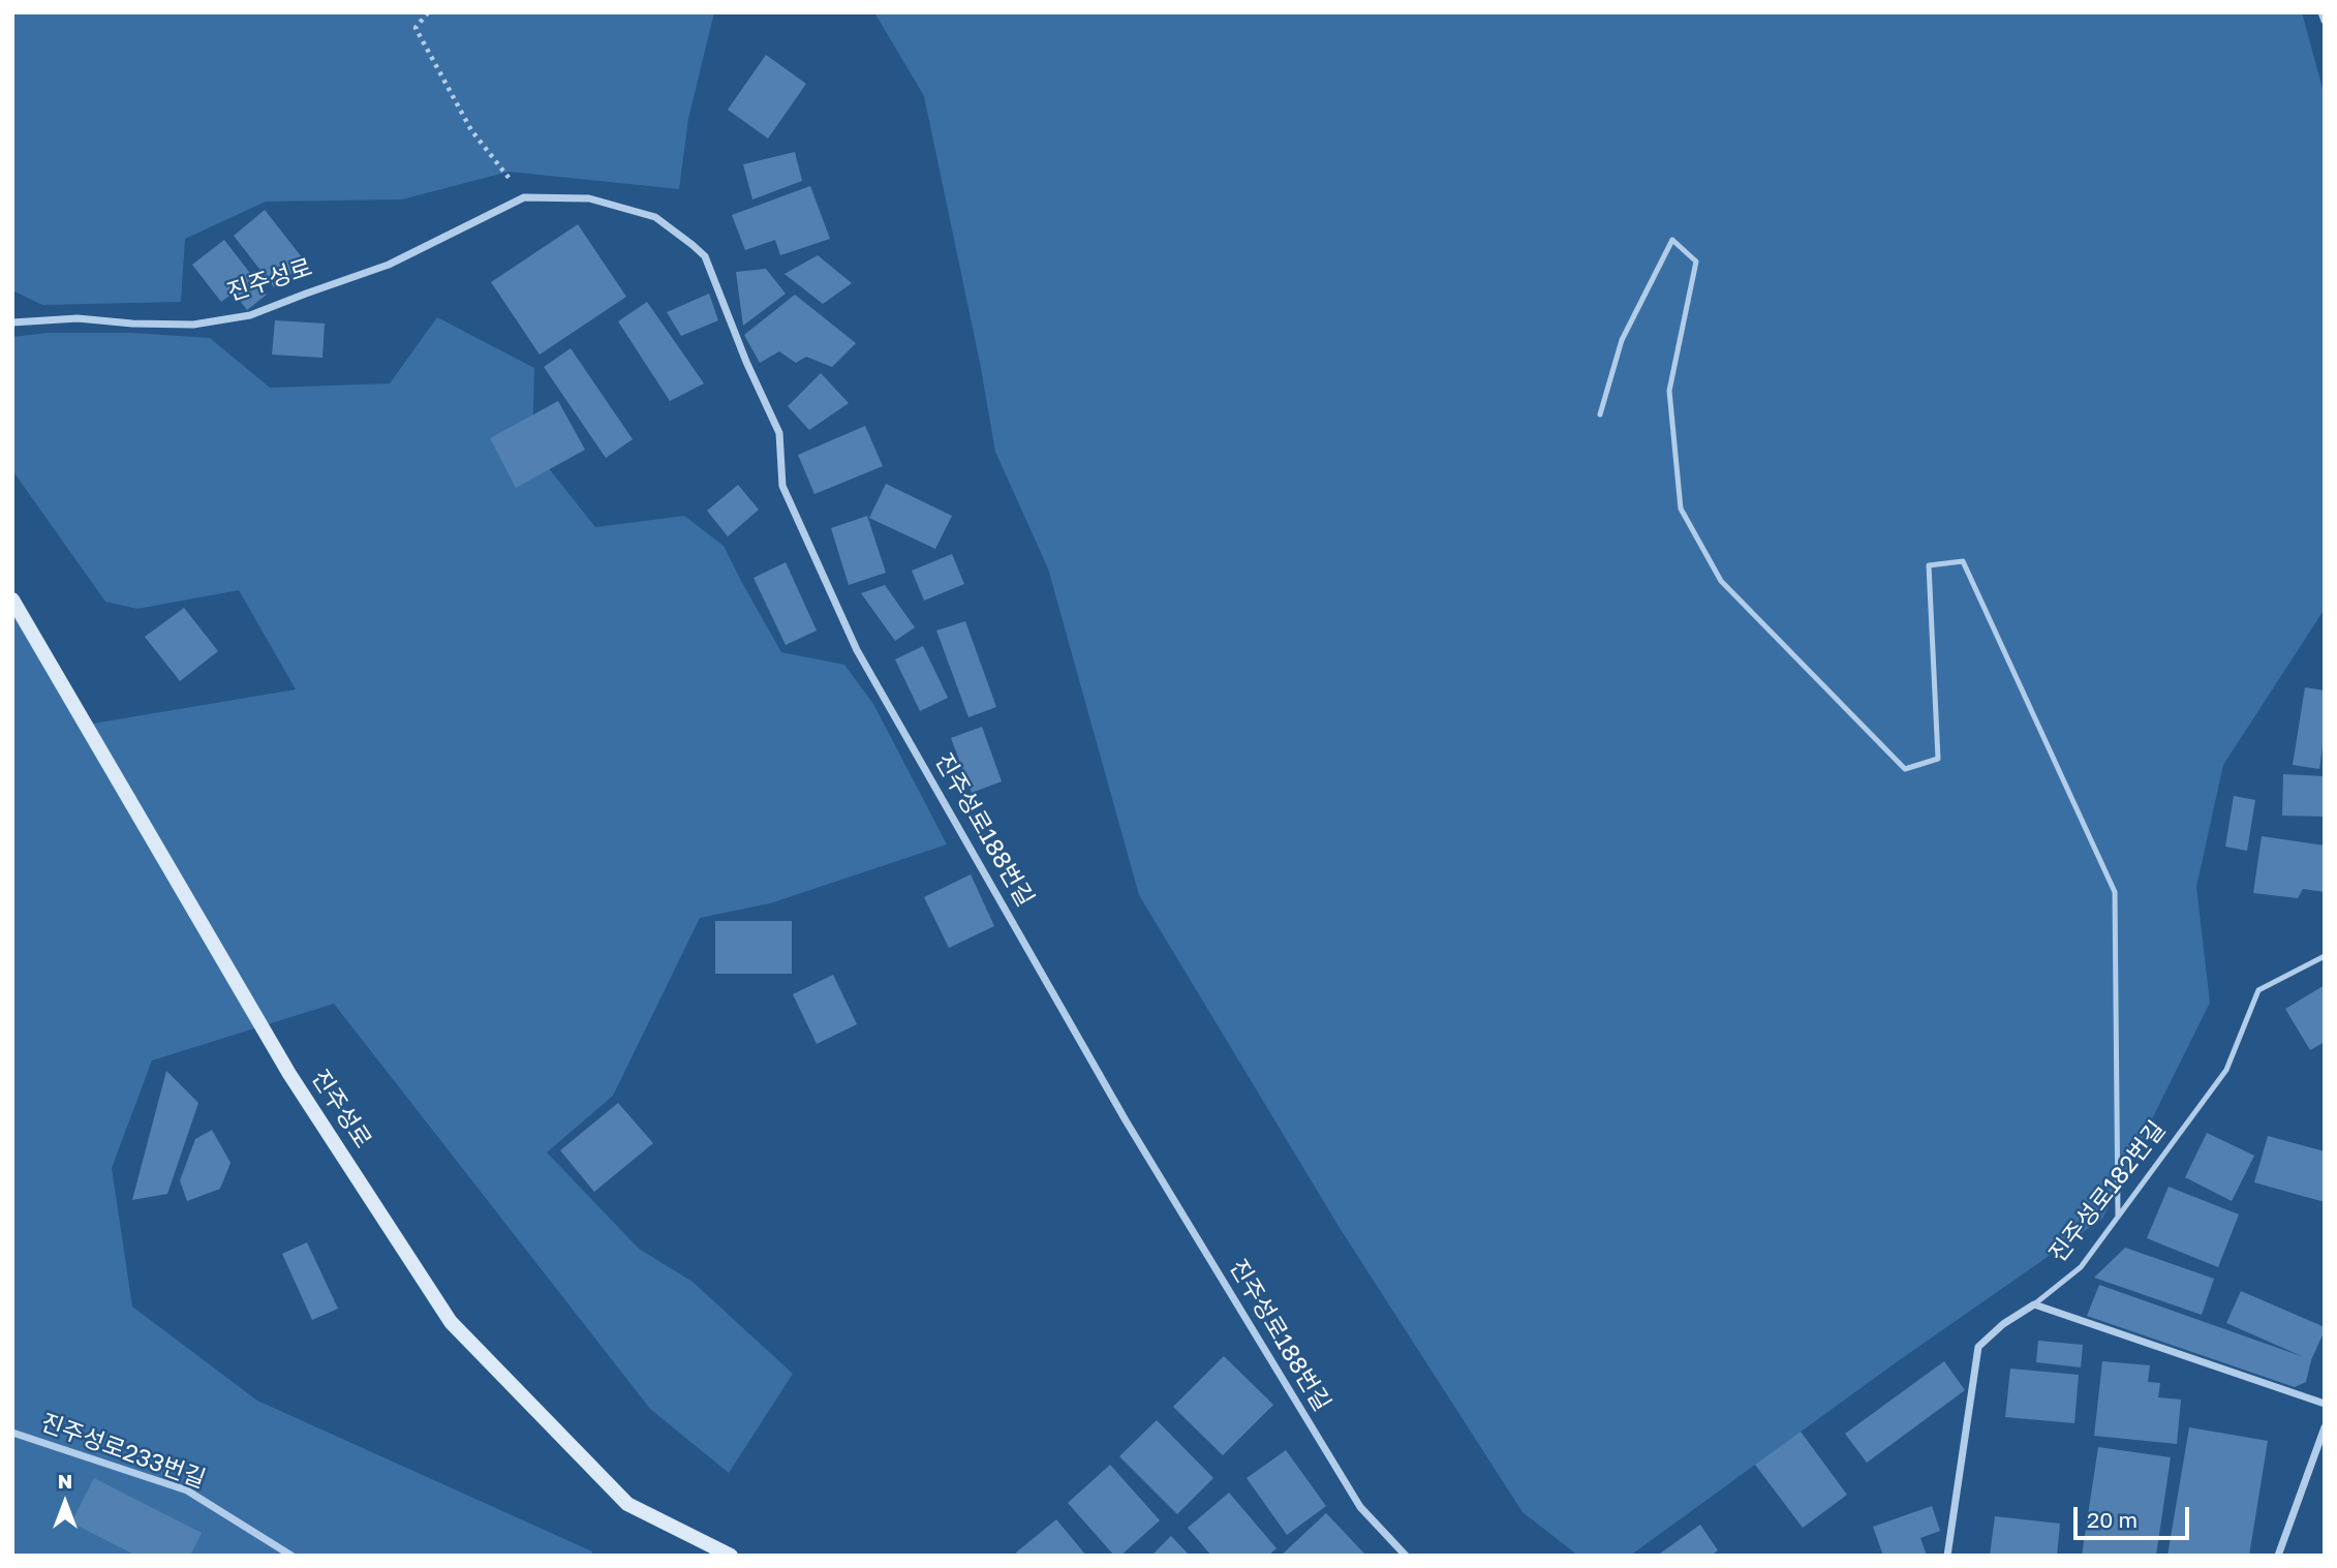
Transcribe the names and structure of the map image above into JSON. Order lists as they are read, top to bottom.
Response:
{
  "streets": {
    "main road": ["진주성로"],
    "street": ["진주성로188번길", "진주성로182번길", "진주성로233번길"]
  },
  "crossings": [
    ["진주성로", "진주성로188번길"]
  ],
  "scale_bar": "20 m",
  "north": "top"
}
